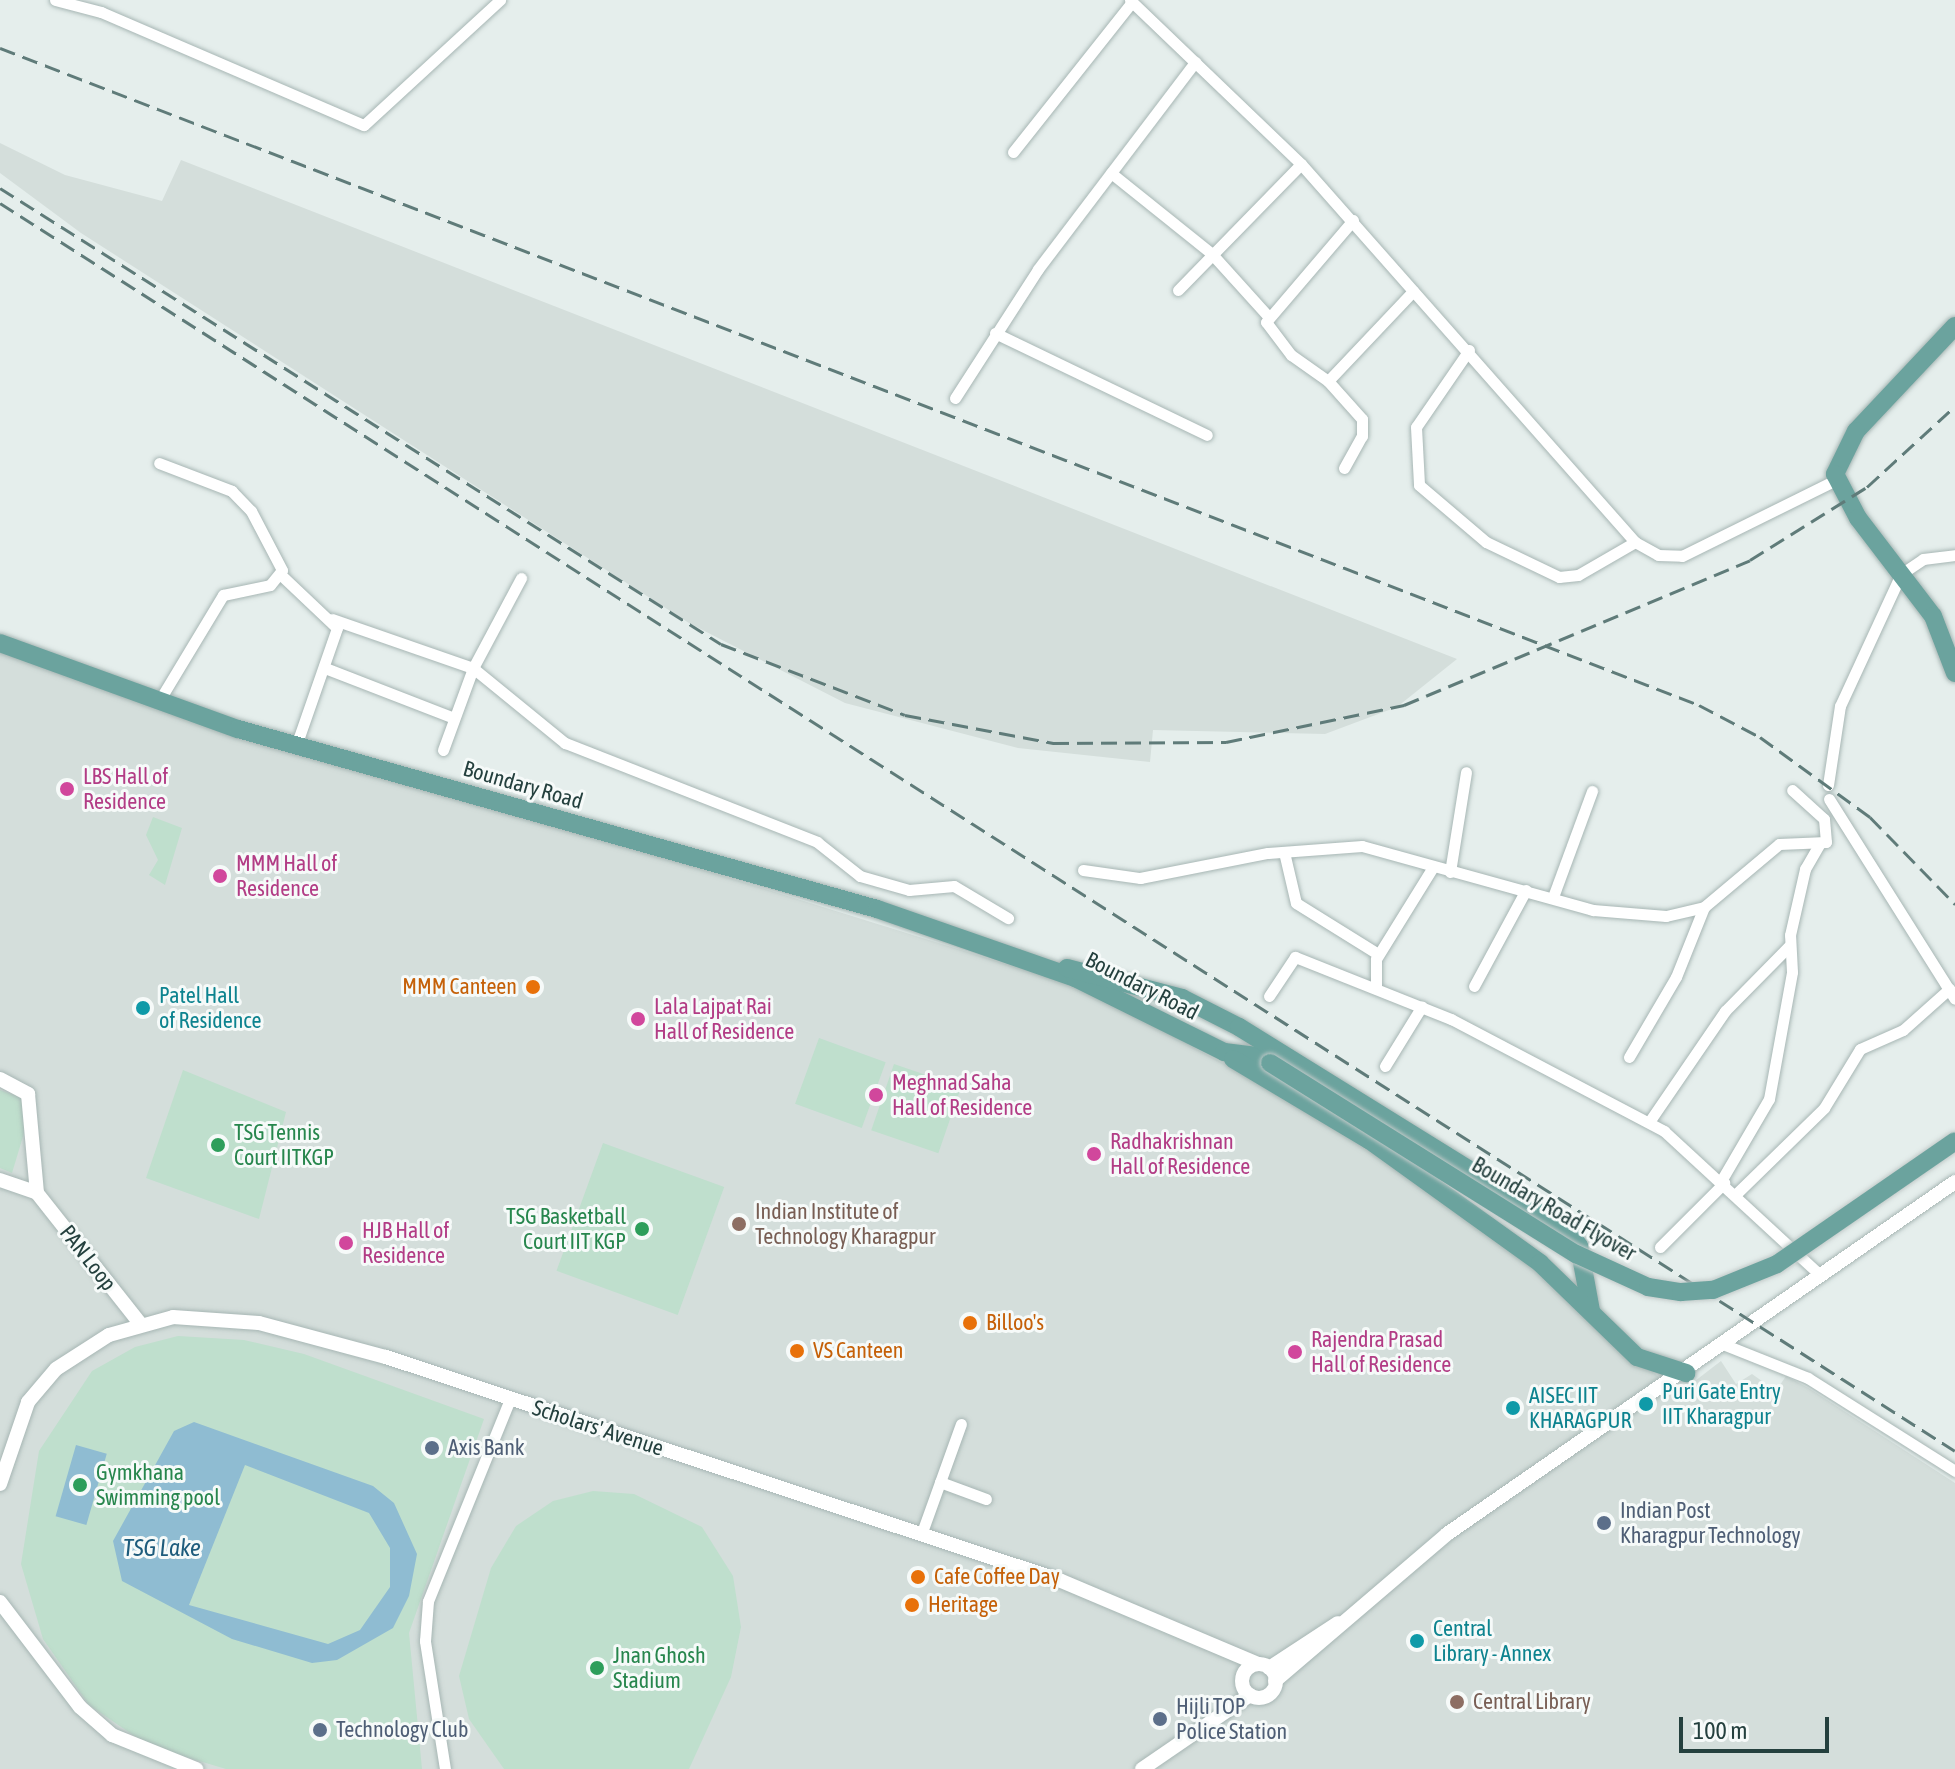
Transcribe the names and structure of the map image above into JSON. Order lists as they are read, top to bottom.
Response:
{
  "streets": {
    "main road": ["Boundary Road", "Boundary Road Flyover"],
    "street": ["PAN Loop", "Scholars' Avenue"]
  },
  "crossings": [
    ["Boundary Road", "Boundary Road Flyover"],
    ["PAN Loop", "Scholars' Avenue"]
  ],
  "water": ["TSG Lake"],
  "places": [
    "LBS Hall of Residence",
    "MMM Hall of Residence",
    "MMM Canteen",
    "Patel Hall of Residence",
    "Lala Lajpat Rai Hall of Residence",
    "Meghnad Saha Hall of Residence",
    "TSG Tennis Court IITKGP",
    "Radhakrishnan Hall of Residence",
    "Indian Institute of Technology Kharagpur",
    "TSG Basketball Court IIT KGP",
    "HJB Hall of Residence",
    "Billoo's",
    "VS Canteen",
    "Rajendra Prasad Hall of Residence",
    "Puri Gate Entry IIT Kharagpur",
    "AISEC IIT KHARAGPUR",
    "Axis Bank",
    "Gymkhana Swimming pool",
    "Indian Post Kharagpur Technology",
    "Cafe Coffee Day",
    "Heritage",
    "Central Library - Annex",
    "Jnan Ghosh Stadium",
    "Central Library",
    "Hijli TOP Police Station",
    "Technology Club"
  ],
  "scale_bar": "100 m"
}
